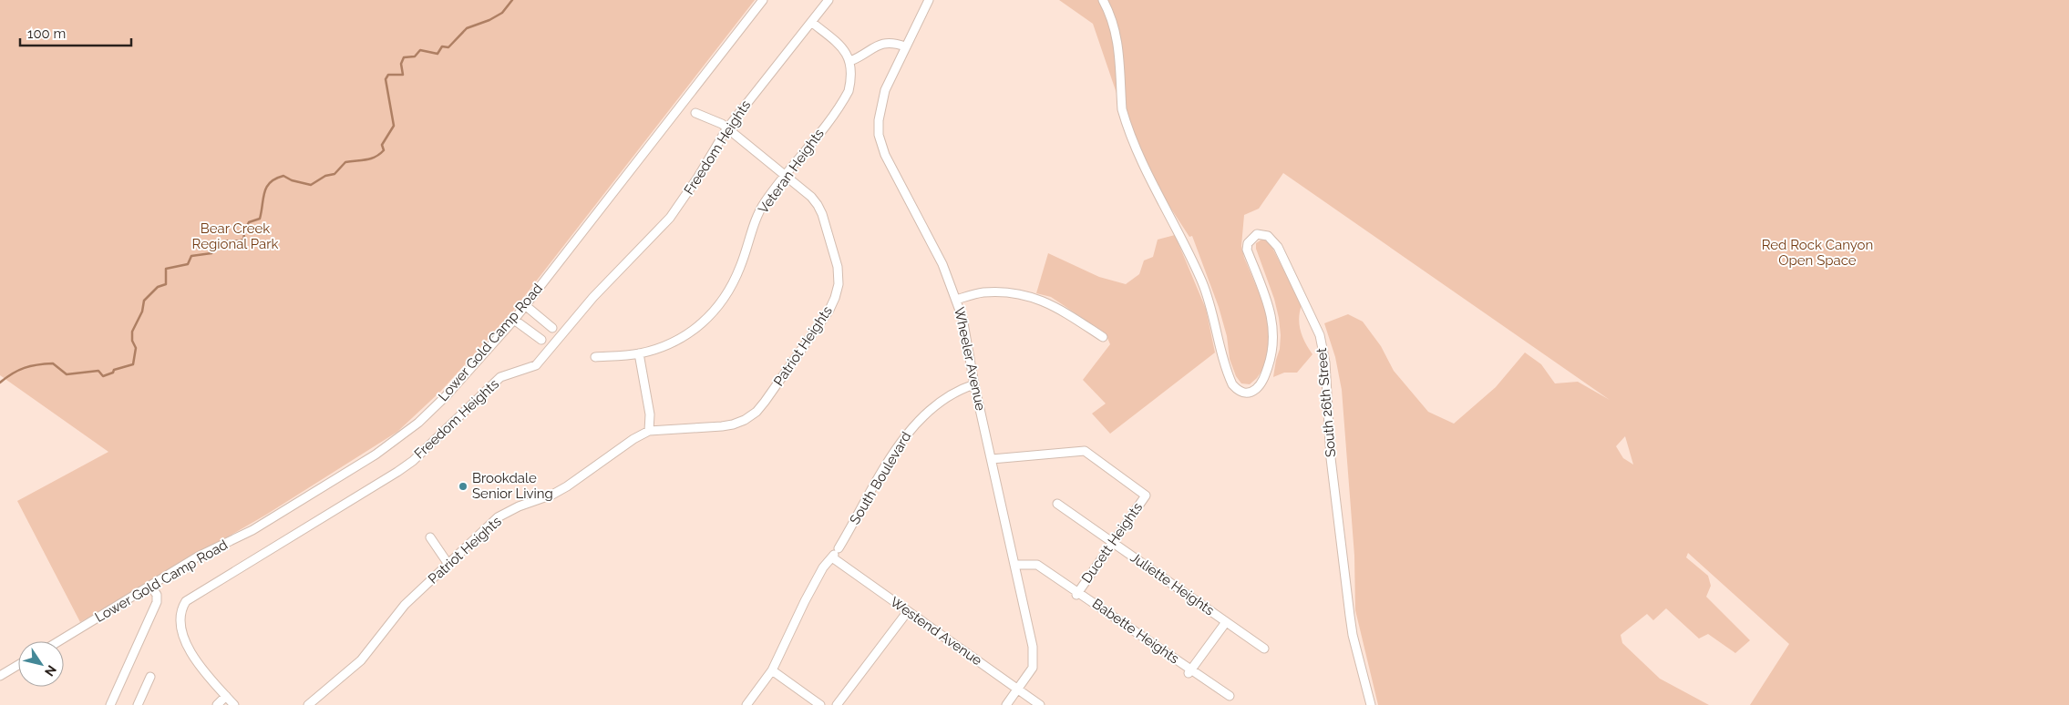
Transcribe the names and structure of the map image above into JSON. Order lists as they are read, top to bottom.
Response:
{
  "streets": {
    "street": [
      "Freedom Heights",
      "Veteran Heights",
      "Lower Gold Camp Road",
      "Patriot Heights",
      "Wheeler Avenue",
      "South 26th Street",
      "South Boulevard",
      "Ducett Heights",
      "Juliette Heights",
      "Westend Avenue",
      "Babette Heights"
    ]
  },
  "crossings": [
    ["Freedom Heights", "Patriot Heights"],
    ["Veteran Heights", "Patriot Heights"],
    ["Wheeler Avenue", "South Boulevard"],
    ["Wheeler Avenue", "Ducett Heights"],
    ["Wheeler Avenue", "Westend Avenue"],
    ["Wheeler Avenue", "Babette Heights"],
    ["South Boulevard", "Westend Avenue"],
    ["Ducett Heights", "Juliette Heights"],
    ["Ducett Heights", "Babette Heights"]
  ],
  "parks": ["Bear Creek Regional Park", "Red Rock Canyon Open Space"],
  "places": ["Brookdale Senior Living"],
  "scale_bar": "100 m",
  "north": "bottom right"
}
